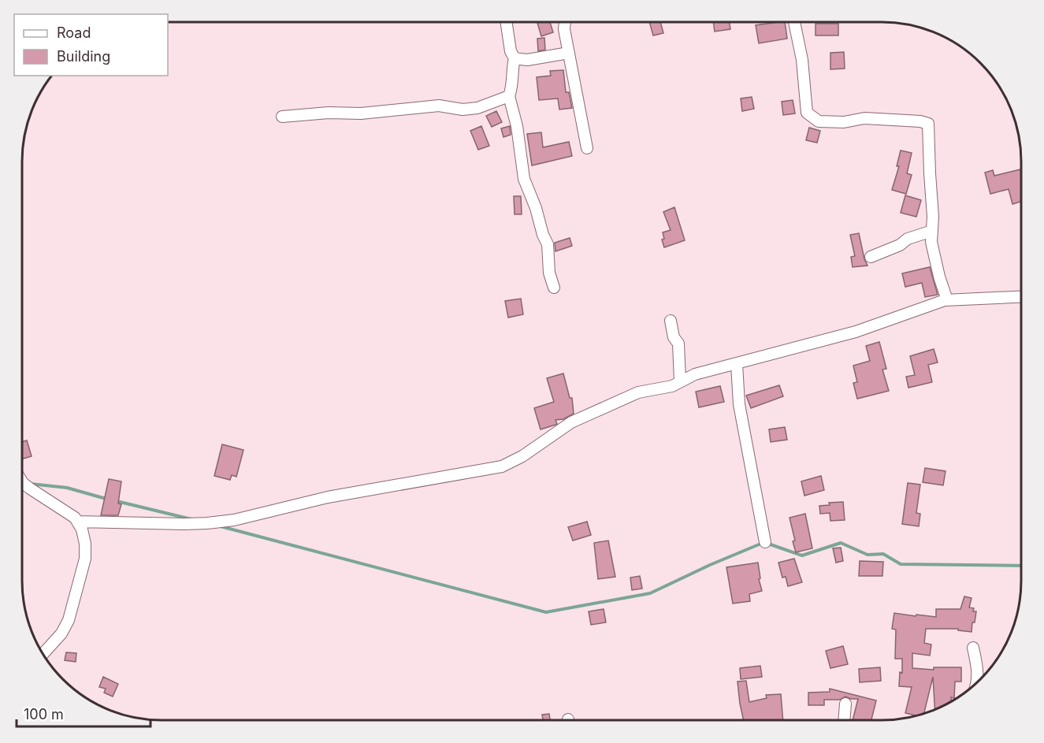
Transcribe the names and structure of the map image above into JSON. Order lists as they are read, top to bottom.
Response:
{
  "legend": ["Road", "Building"],
  "scale_bar": "100 m"
}
